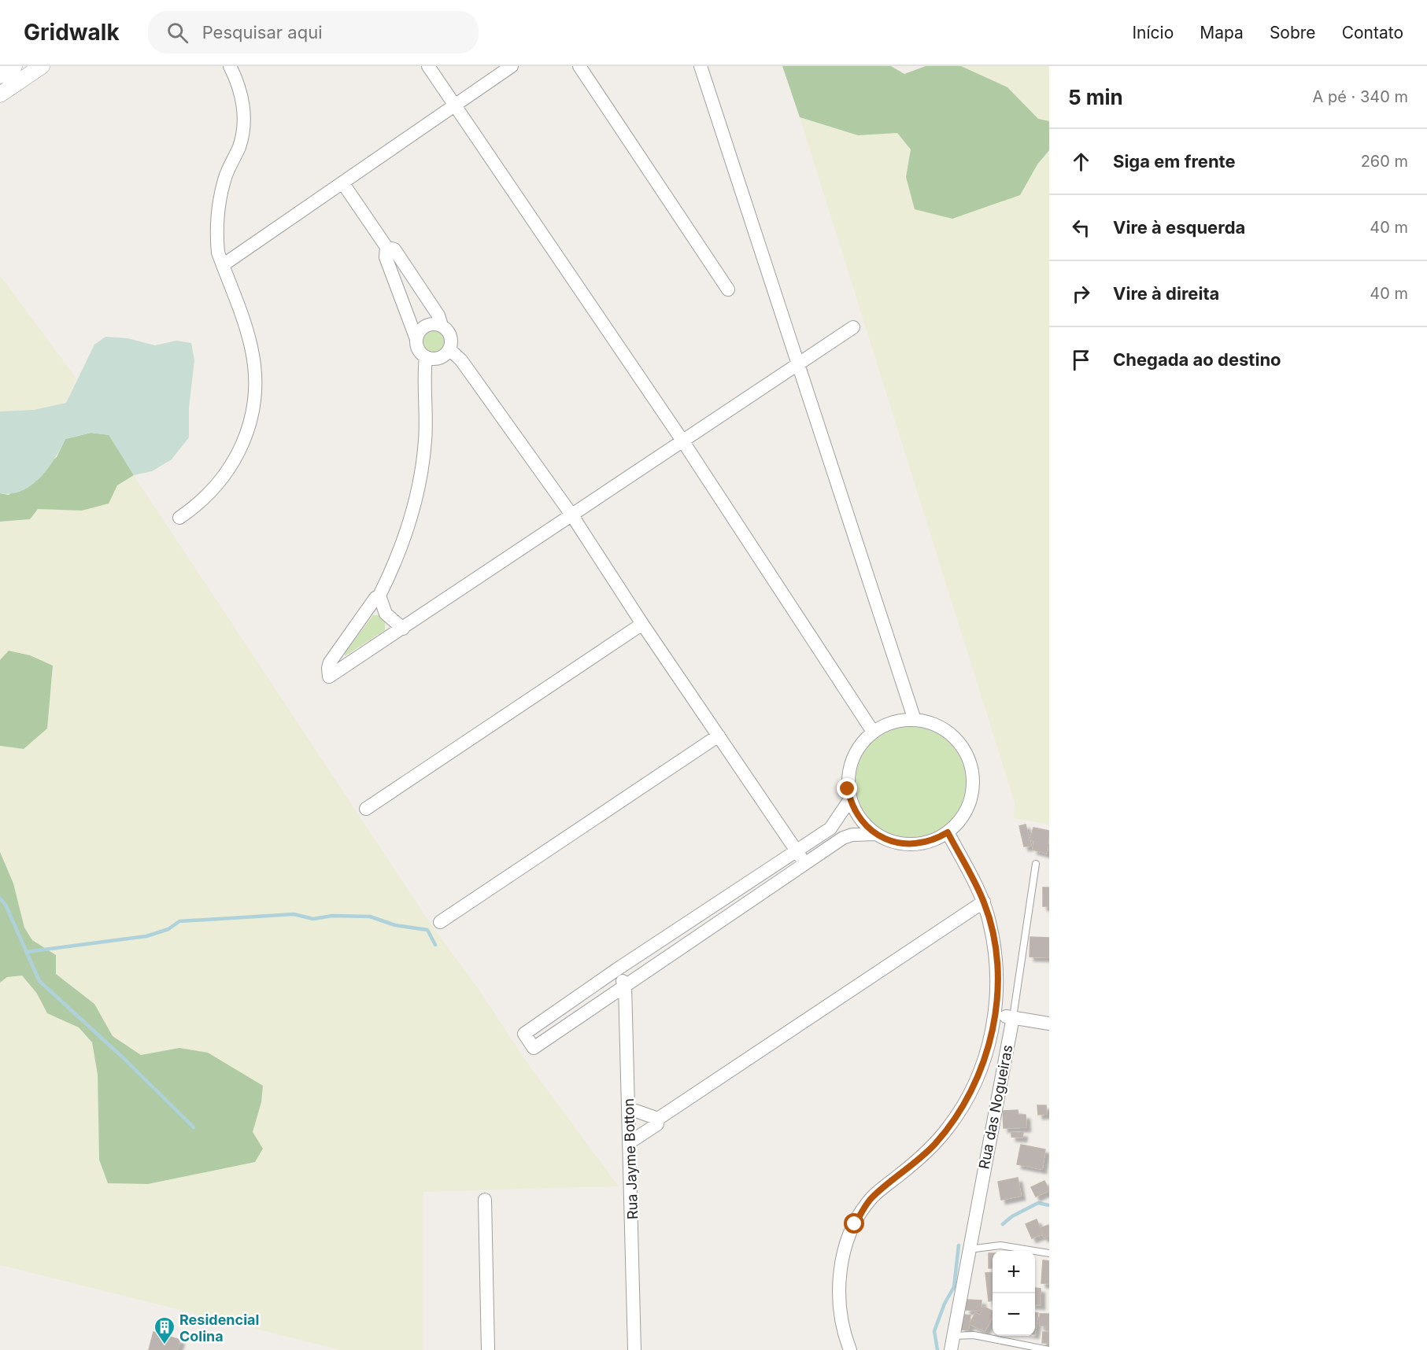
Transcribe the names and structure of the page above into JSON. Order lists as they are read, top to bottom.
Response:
{
  "streets": {
    "street": ["Rua das Nogueiras", "Rua Jayme Botton"]
  },
  "places": {
    "building": ["Residencial Colina"]
  },
  "page": {
    "header": "Gridwalk",
    "search": "Pesquisar aqui",
    "nav": [
      "Início",
      "Mapa",
      "Sobre",
      "Contato"
    ],
    "heading": ["5 min", "A pé · 340 m"],
    "list": [
      ["Siga em frente", "260 m"],
      ["Vire à esquerda", "40 m"],
      ["Vire à direita", "40 m"],
      "Chegada ao destino"
    ],
    "map_buttons": ["+", "−"]
  }
}
